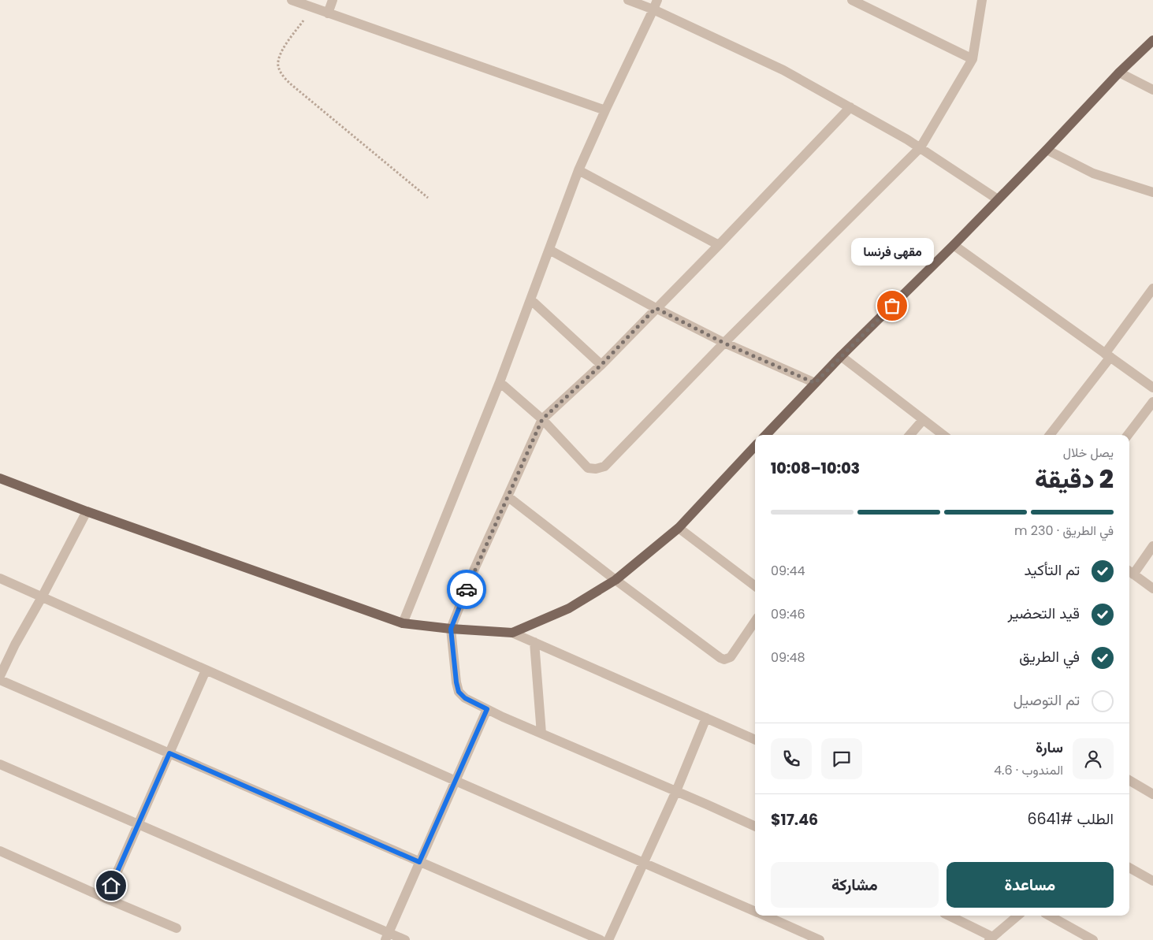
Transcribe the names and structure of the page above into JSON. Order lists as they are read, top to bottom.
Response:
{
  "places": ["مقهى فرنسا"],
  "page": {
    "bubble": "مقهى فرنسا",
    "heading": ["2 دقيقة", "يصل خلال", "10:03–10:08"],
    "panel": [
      "سارة",
      "المندوب · 4.6",
      "الطلب #6641",
      "$17.46"
    ],
    "bar": "في الطريق · 230 m",
    "list": [
      ["تم التأكيد", "09:44"],
      ["قيد التحضير", "09:46"],
      ["في الطريق", "09:48"],
      "تم التوصيل"
    ],
    "buttons": ["مساعدة", "مشاركة"]
  }
}
